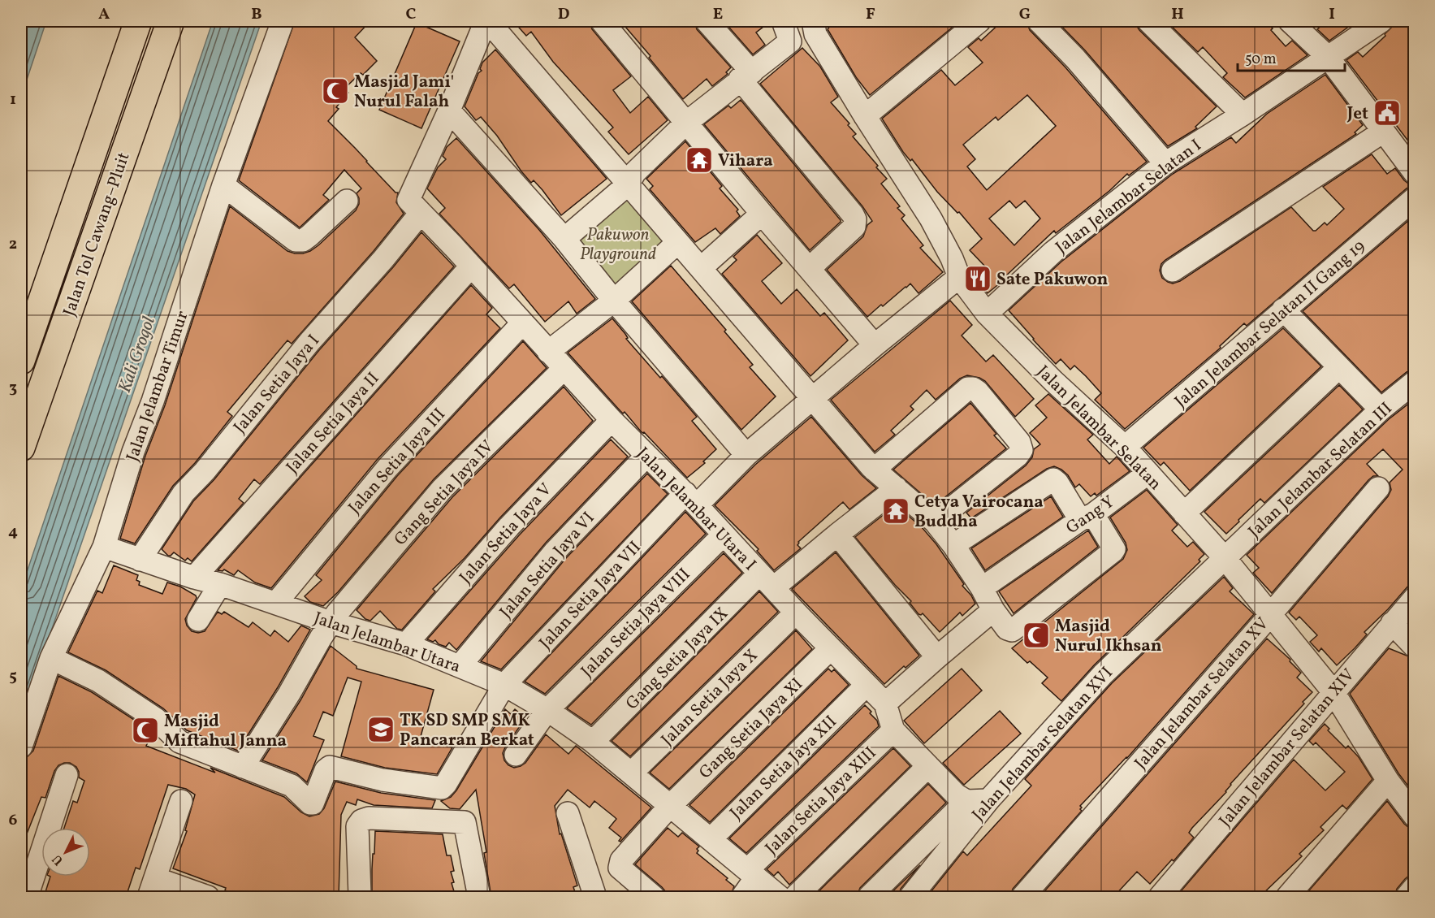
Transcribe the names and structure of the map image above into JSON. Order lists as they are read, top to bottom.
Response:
{
  "streets": {
    "highway": ["Jalan Tol Cawang–Pluit"],
    "street": [
      "Jalan Jelambar Selatan I",
      "Jalan Jelambar Selatan II Gang 19",
      "Jalan Setia Jaya I",
      "Jalan Jelambar Timur",
      "Jalan Setia Jaya II",
      "Jalan Jelambar Selatan",
      "Jalan Setia Jaya III",
      "Jalan Jelambar Selatan III",
      "Gang Setia Jaya IV",
      "Jalan Jelambar Utara I",
      "Gang Y",
      "Jalan Setia Jaya V",
      "Jalan Setia Jaya VI",
      "Jalan Setia Jaya VII",
      "Jalan Setia Jaya VIII",
      "Jalan Jelambar Utara",
      "Gang Setia Jaya IX",
      "Jalan Jelambar Selatan XV",
      "Jalan Setia Jaya X",
      "Gang Setia Jaya XI",
      "Jalan Jelambar Selatan XVI",
      "Jalan Jelambar Selatan XIV",
      "Jalan Setia Jaya XII",
      "Jalan Setia Jaya XIII"
    ]
  },
  "crossings": [
    ["Jalan Jelambar Selatan I", "Jalan Jelambar Selatan"],
    ["Jalan Jelambar Selatan II Gang 19", "Jalan Jelambar Selatan"],
    ["Jalan Setia Jaya I", "Jalan Jelambar Utara I"],
    ["Jalan Setia Jaya I", "Jalan Jelambar Utara"],
    ["Jalan Jelambar Timur", "Jalan Jelambar Utara"],
    ["Jalan Setia Jaya II", "Jalan Jelambar Utara I"],
    ["Jalan Setia Jaya II", "Jalan Jelambar Utara"],
    ["Jalan Jelambar Selatan", "Jalan Jelambar Selatan III"],
    ["Jalan Jelambar Selatan", "Gang Y"],
    ["Jalan Jelambar Selatan", "Jalan Setia Jaya VII"],
    ["Jalan Jelambar Selatan", "Jalan Jelambar Selatan XV"],
    ["Jalan Jelambar Selatan", "Jalan Jelambar Selatan XVI"],
    ["Jalan Jelambar Selatan", "Jalan Jelambar Selatan XIV"],
    ["Jalan Setia Jaya III", "Jalan Jelambar Utara I"],
    ["Jalan Setia Jaya III", "Jalan Jelambar Utara"],
    ["Jalan Jelambar Selatan III", "Jalan Jelambar Selatan XVI"],
    ["Gang Setia Jaya IV", "Jalan Jelambar Utara I"],
    ["Gang Setia Jaya IV", "Jalan Setia Jaya VII"],
    ["Gang Setia Jaya IV", "Jalan Jelambar Utara"],
    ["Jalan Jelambar Utara I", "Jalan Setia Jaya V"],
    ["Jalan Jelambar Utara I", "Jalan Setia Jaya VI"],
    ["Jalan Jelambar Utara I", "Jalan Setia Jaya VII"],
    ["Jalan Jelambar Utara I", "Jalan Setia Jaya VIII"],
    ["Jalan Jelambar Utara I", "Gang Setia Jaya IX"],
    ["Jalan Jelambar Utara I", "Jalan Setia Jaya X"],
    ["Jalan Jelambar Utara I", "Gang Setia Jaya XI"],
    ["Jalan Jelambar Utara I", "Jalan Setia Jaya XII"],
    ["Jalan Setia Jaya V", "Jalan Jelambar Utara"],
    ["Jalan Setia Jaya VI", "Jalan Jelambar Utara"],
    ["Jalan Setia Jaya VII", "Jalan Jelambar Utara"],
    ["Jalan Setia Jaya VIII", "Jalan Jelambar Utara"],
    ["Jalan Jelambar Utara", "Gang Setia Jaya IX"],
    ["Jalan Jelambar Utara", "Jalan Setia Jaya X"],
    ["Jalan Jelambar Utara", "Gang Setia Jaya XI"],
    ["Jalan Jelambar Utara", "Jalan Setia Jaya XII"],
    ["Jalan Jelambar Utara", "Jalan Setia Jaya XIII"]
  ],
  "water": ["Kali Grogol"],
  "parks": ["Pakuwon Playground"],
  "places": {
    "mosque": ["Masjid Jami' Nurul Falah", "Masjid Nurul Ikhsan", "Masjid Miftahul Janna"],
    "public building": ["Jet"],
    "temple": ["Vihara", "Cetya Vairocana Buddha"],
    "restaurant": ["Sate Pakuwon"],
    "school or university": ["TK SD SMP SMK Pancaran Berkat"]
  },
  "scale_bar": "50 m",
  "north": "bottom left",
  "grid": {
    "columns": [
      "A",
      "B",
      "C",
      "D",
      "E",
      "F",
      "G",
      "H",
      "I"
    ],
    "rows": [
      "1",
      "2",
      "3",
      "4",
      "5",
      "6"
    ]
  }
}
